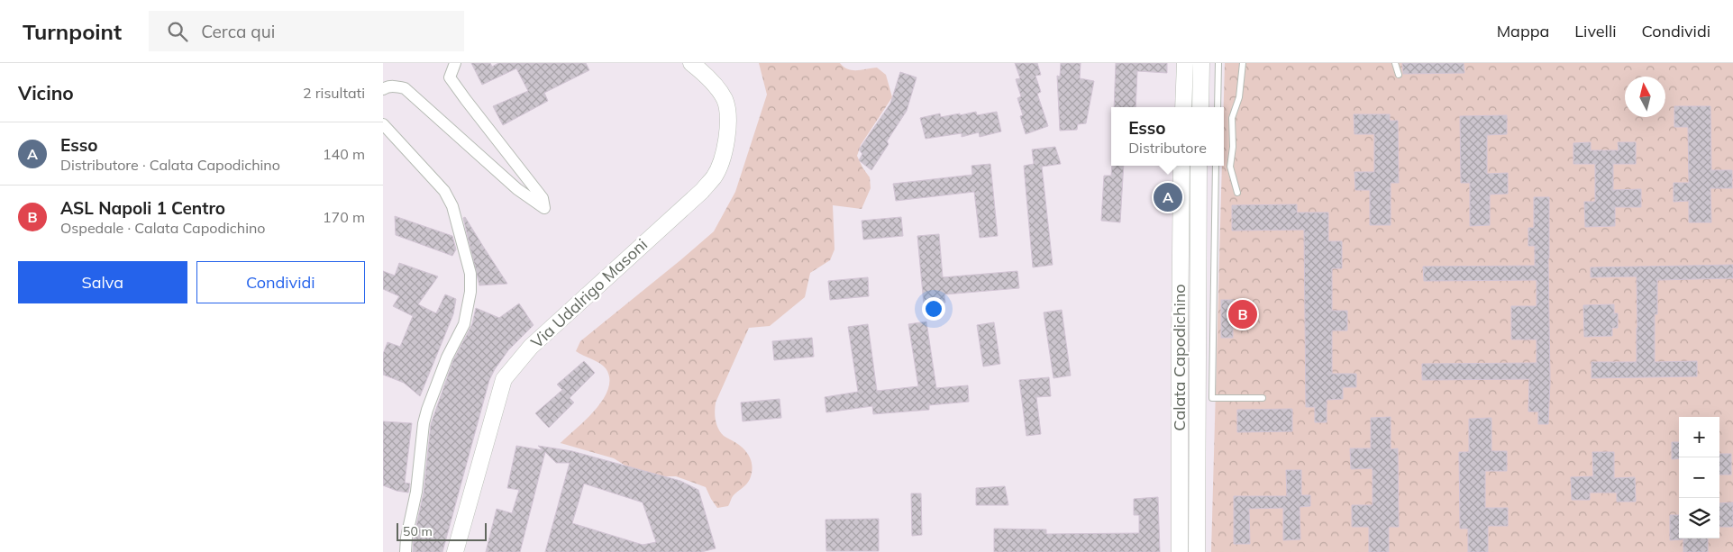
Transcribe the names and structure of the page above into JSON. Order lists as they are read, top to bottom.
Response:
{
  "streets": {
    "main road": ["Via Udalrigo Masoni", "Calata Capodichino"]
  },
  "scale_bar": "50 m",
  "north": "top",
  "page": {
    "header": "Turnpoint",
    "search": "Cerca qui",
    "nav": ["Mappa", "Livelli", "Condividi"],
    "heading": ["Vicino", "2 risultati"],
    "popup": ["Esso", "Distributore"],
    "list": [
      {
        "mark": "A",
        "name": "Esso",
        "note": "Distributore · Calata Capodichino",
        "value": "140 m"
      },
      {
        "mark": "B",
        "name": "ASL Napoli 1 Centro",
        "note": "Ospedale · Calata Capodichino",
        "value": "170 m"
      }
    ],
    "pins": ["A", "B"],
    "buttons": ["Salva", "Condividi"],
    "map_buttons": ["+", "−"],
    "scale": "50 m"
  }
}
